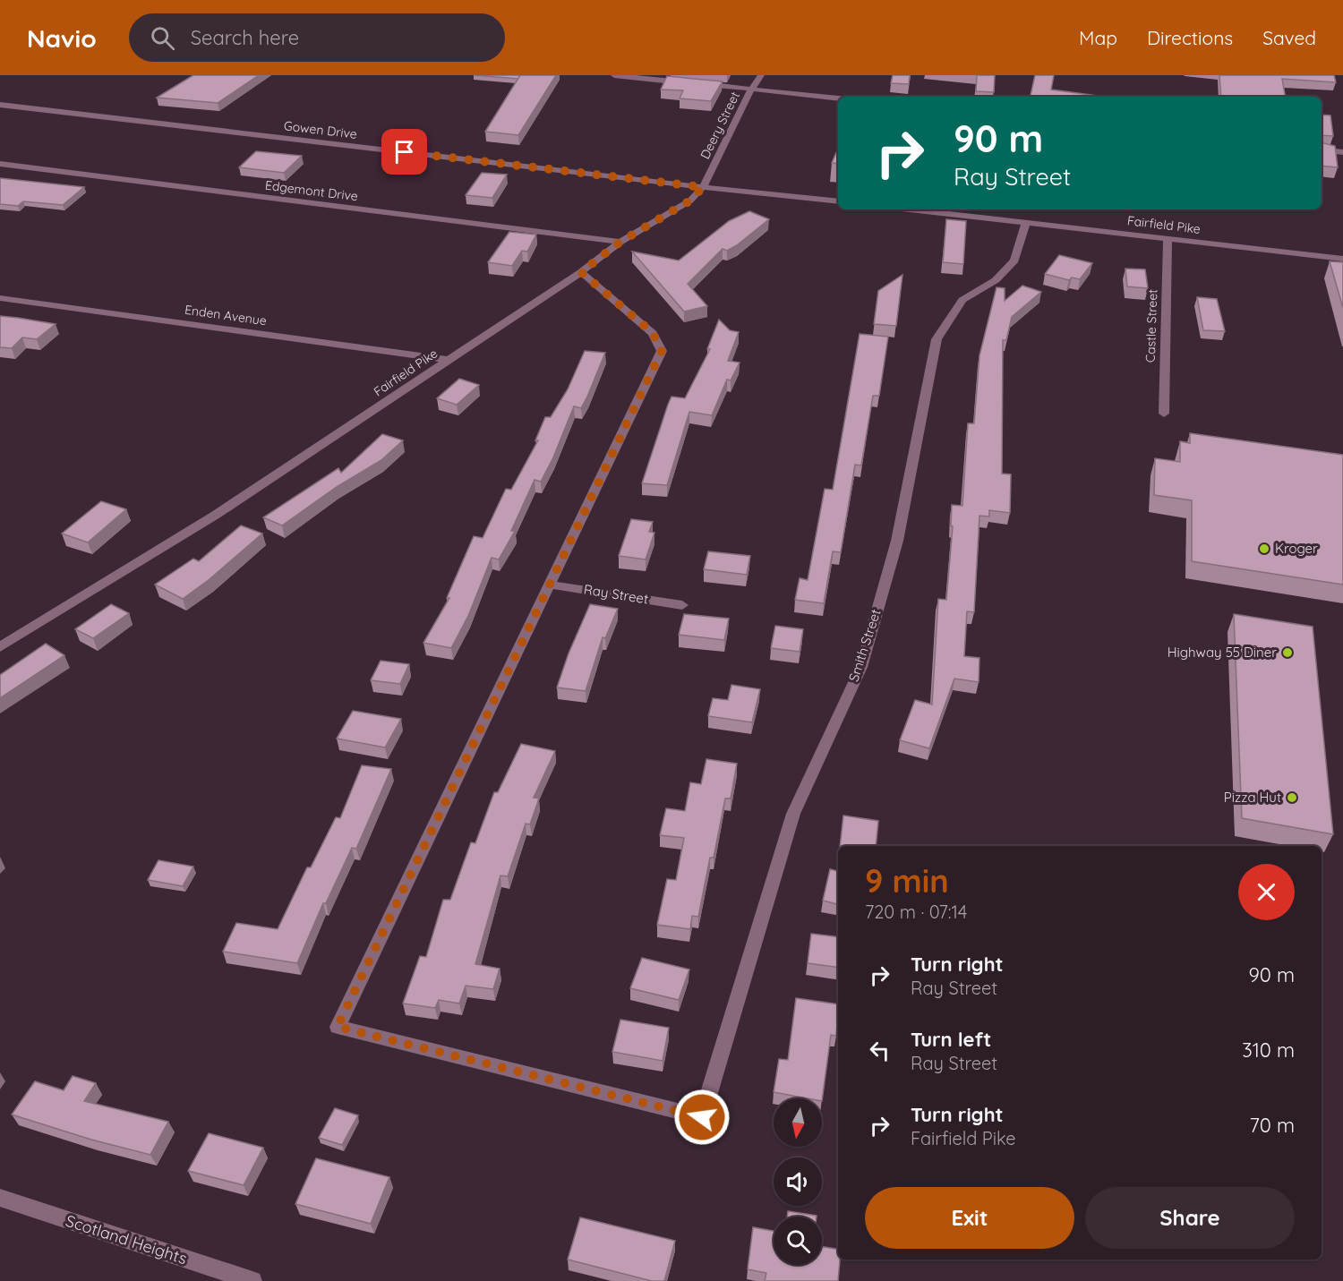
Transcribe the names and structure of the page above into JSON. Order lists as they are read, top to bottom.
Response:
{
  "streets": {
    "street": [
      "Deery Street",
      "Gowen Drive",
      "Edgemont Drive",
      "Fairfield Pike",
      "Enden Avenue",
      "Castle Street",
      "Ray Street",
      "Smith Street",
      "Scotland Heights"
    ]
  },
  "crossings": [
    ["Deery Street", "Gowen Drive"],
    ["Deery Street", "Fairfield Pike"],
    ["Gowen Drive", "Fairfield Pike"],
    ["Edgemont Drive", "Fairfield Pike"],
    ["Fairfield Pike", "Enden Avenue"],
    ["Fairfield Pike", "Castle Street"],
    ["Fairfield Pike", "Smith Street"],
    ["Ray Street", "Smith Street"]
  ],
  "places": ["Kroger", "Highway 55 Diner", "Pizza Hut"],
  "north": "bottom",
  "page": {
    "header": "Navio",
    "search": "Search here",
    "nav": ["Map", "Directions", "Saved"],
    "turn": ["90 m", "Ray Street"],
    "heading": ["9 min", "720 m · 07:14"],
    "list": [
      {
        "name": "Turn right",
        "note": "Ray Street",
        "value": "90 m"
      },
      {
        "name": "Turn left",
        "note": "Ray Street",
        "value": "310 m"
      },
      {
        "name": "Turn right",
        "note": "Fairfield Pike",
        "value": "70 m"
      }
    ],
    "buttons": ["Exit", "Share"]
  }
}
